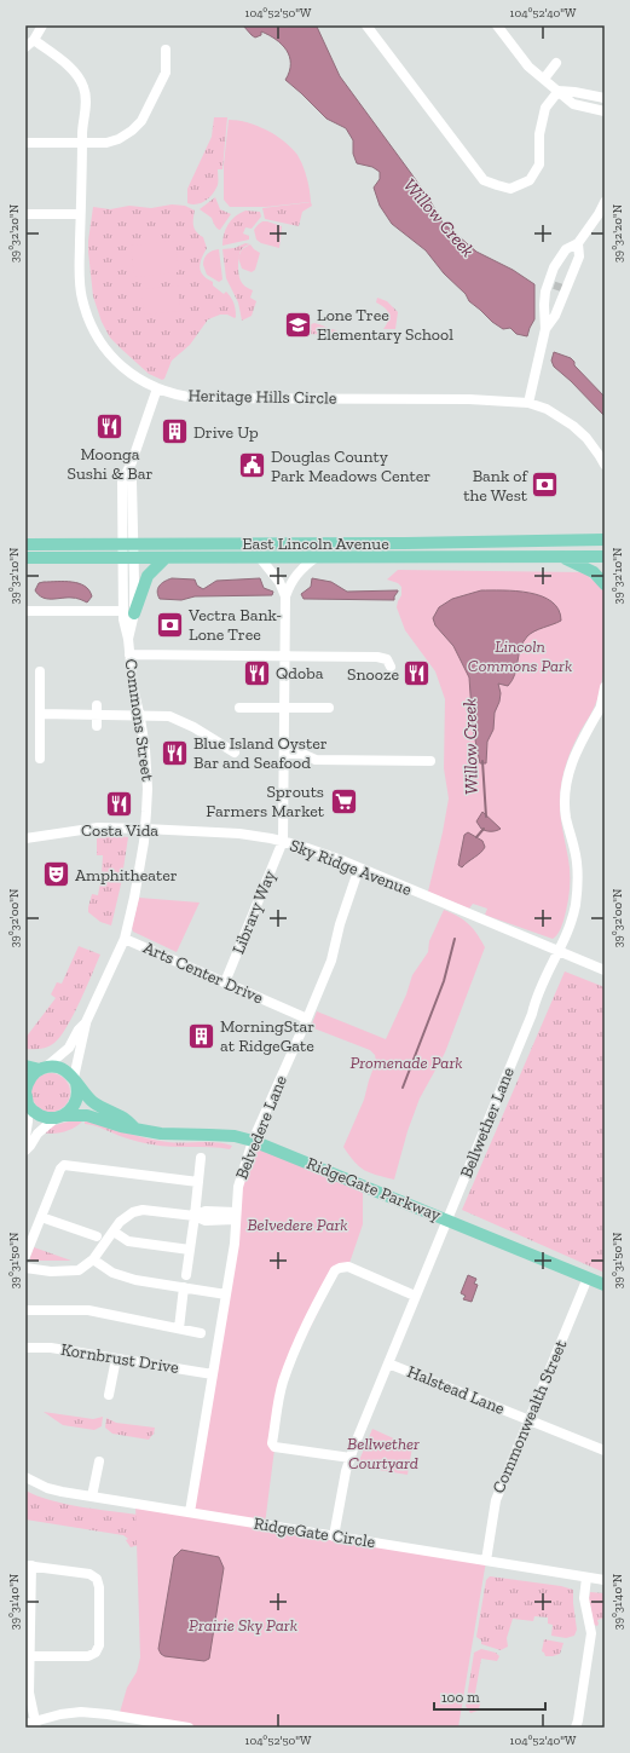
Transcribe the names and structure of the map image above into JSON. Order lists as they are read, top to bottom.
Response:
{
  "streets": {
    "main road": ["East Lincoln Avenue", "RidgeGate Parkway"],
    "street": [
      "Heritage Hills Circle",
      "Commons Street",
      "Sky Ridge Avenue",
      "Library Way",
      "Arts Center Drive",
      "Bellwether Lane",
      "Belvedere Lane",
      "Kornbrust Drive",
      "Halstead Lane",
      "Commonwealth Street",
      "RidgeGate Circle"
    ]
  },
  "crossings": [
    ["Heritage Hills Circle", "Commons Street"],
    ["East Lincoln Avenue", "Commons Street"],
    ["Commons Street", "Sky Ridge Avenue"],
    ["Commons Street", "Arts Center Drive"],
    ["Commons Street", "RidgeGate Parkway"],
    ["Sky Ridge Avenue", "Library Way"],
    ["Sky Ridge Avenue", "Bellwether Lane"],
    ["Sky Ridge Avenue", "Belvedere Lane"],
    ["Library Way", "Arts Center Drive"],
    ["Arts Center Drive", "Belvedere Lane"],
    ["Bellwether Lane", "RidgeGate Parkway"],
    ["Bellwether Lane", "Halstead Lane"],
    ["Bellwether Lane", "RidgeGate Circle"],
    ["Belvedere Lane", "RidgeGate Parkway"],
    ["Belvedere Lane", "Kornbrust Drive"],
    ["Belvedere Lane", "RidgeGate Circle"],
    ["RidgeGate Parkway", "Commonwealth Street"],
    ["Halstead Lane", "Commonwealth Street"],
    ["Commonwealth Street", "RidgeGate Circle"]
  ],
  "water": ["Willow Creek"],
  "parks": [
    "Lincoln Commons Park",
    "Promenade Park",
    "Belvedere Park",
    "Bellwether Courtyard",
    "Prairie Sky Park"
  ],
  "places": {
    "school or university": ["Lone Tree Elementary School"],
    "restaurant": [
      "Moonga Sushi & Bar",
      "Qdoba",
      "Snooze",
      "Blue Island Oyster Bar and Seafood",
      "Costa Vida"
    ],
    "building": ["Drive Up", "MorningStar at RidgeGate"],
    "public building": ["Douglas County Park Meadows Center"],
    "bank": ["Bank of the West", "Vectra Bank- Lone Tree"],
    "supermarket": ["Sprouts Farmers Market"],
    "theatre": ["Amphitheater"]
  },
  "scale_bar": "100 m",
  "coordinates": [
    "104°52'50\"W",
    "104°52'40\"W",
    "39°32'20\"N",
    "39°32'10\"N",
    "39°32'00\"N",
    "39°31'50\"N",
    "39°31'40\"N"
  ]
}
